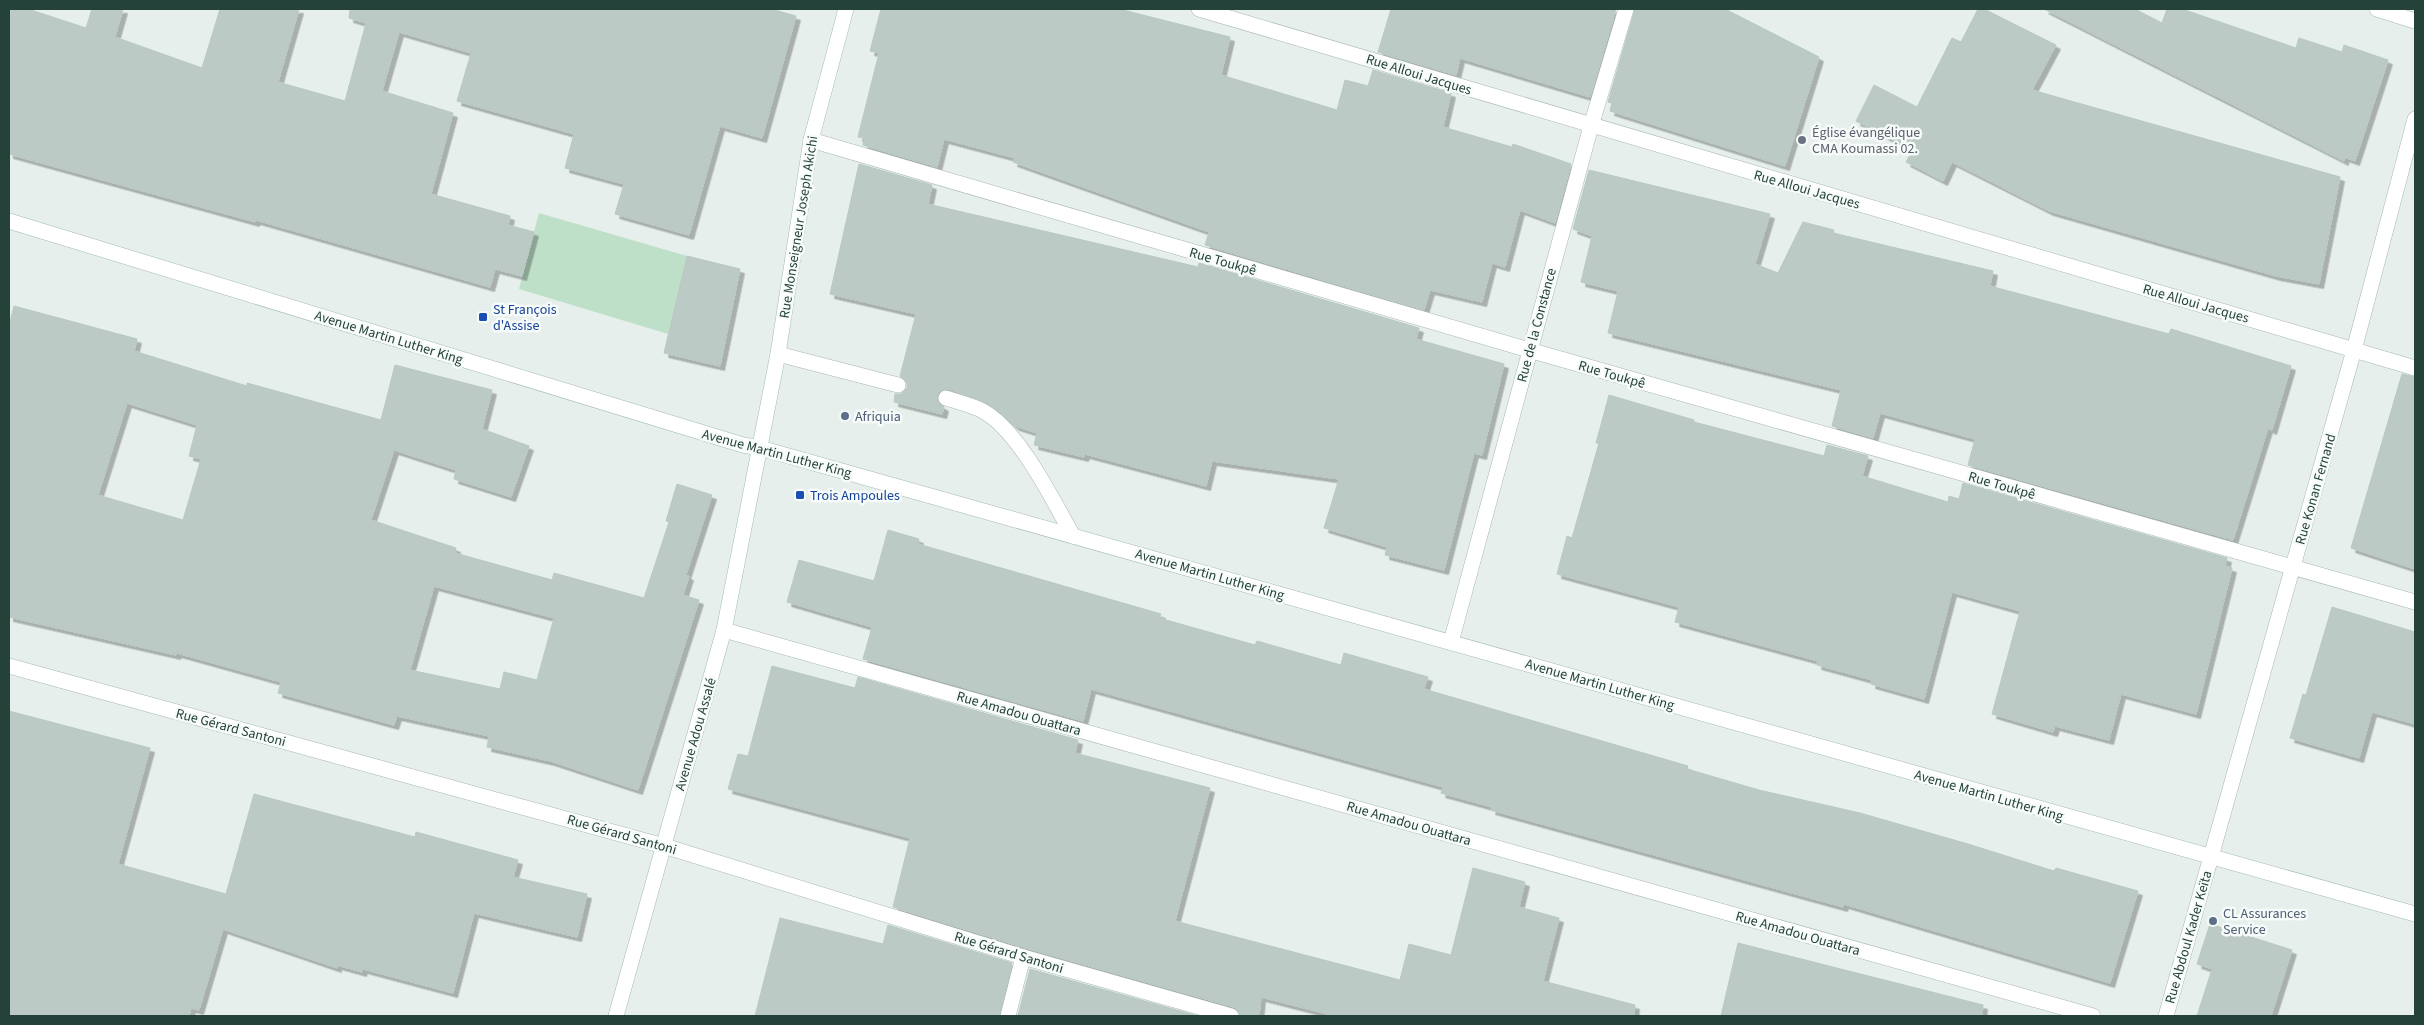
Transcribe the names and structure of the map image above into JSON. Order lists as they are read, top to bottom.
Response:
{
  "streets": {
    "street": [
      "Rue Alloui Jacques",
      "Rue Monseigneur Joseph Akichi",
      "Rue Toukpê",
      "Rue de la Constance",
      "Avenue Martin Luther King",
      "Rue Konan Fernand",
      "Rue Amadou Ouattara",
      "Rue Gérard Santoni",
      "Avenue Adou Assalé",
      "Rue Abdoul Kader Keïta"
    ]
  },
  "crossings": [
    ["Rue Alloui Jacques", "Rue de la Constance"],
    ["Rue Alloui Jacques", "Rue Konan Fernand"],
    ["Rue Monseigneur Joseph Akichi", "Rue Toukpê"],
    ["Rue Monseigneur Joseph Akichi", "Avenue Martin Luther King"],
    ["Rue Monseigneur Joseph Akichi", "Avenue Adou Assalé"],
    ["Rue Toukpê", "Rue de la Constance"],
    ["Rue Toukpê", "Rue Konan Fernand"],
    ["Rue de la Constance", "Avenue Martin Luther King"],
    ["Avenue Martin Luther King", "Rue Konan Fernand"],
    ["Avenue Martin Luther King", "Avenue Adou Assalé"],
    ["Avenue Martin Luther King", "Rue Abdoul Kader Keïta"],
    ["Rue Konan Fernand", "Rue Abdoul Kader Keïta"],
    ["Rue Amadou Ouattara", "Avenue Adou Assalé"],
    ["Rue Gérard Santoni", "Avenue Adou Assalé"]
  ],
  "places": {
    "other": ["Église évangélique CMA Koumassi 02.", "Afriquia", "CL Assurances Service"],
    "transit": ["St François d'Assise", "Trois Ampoules"]
  }
}
